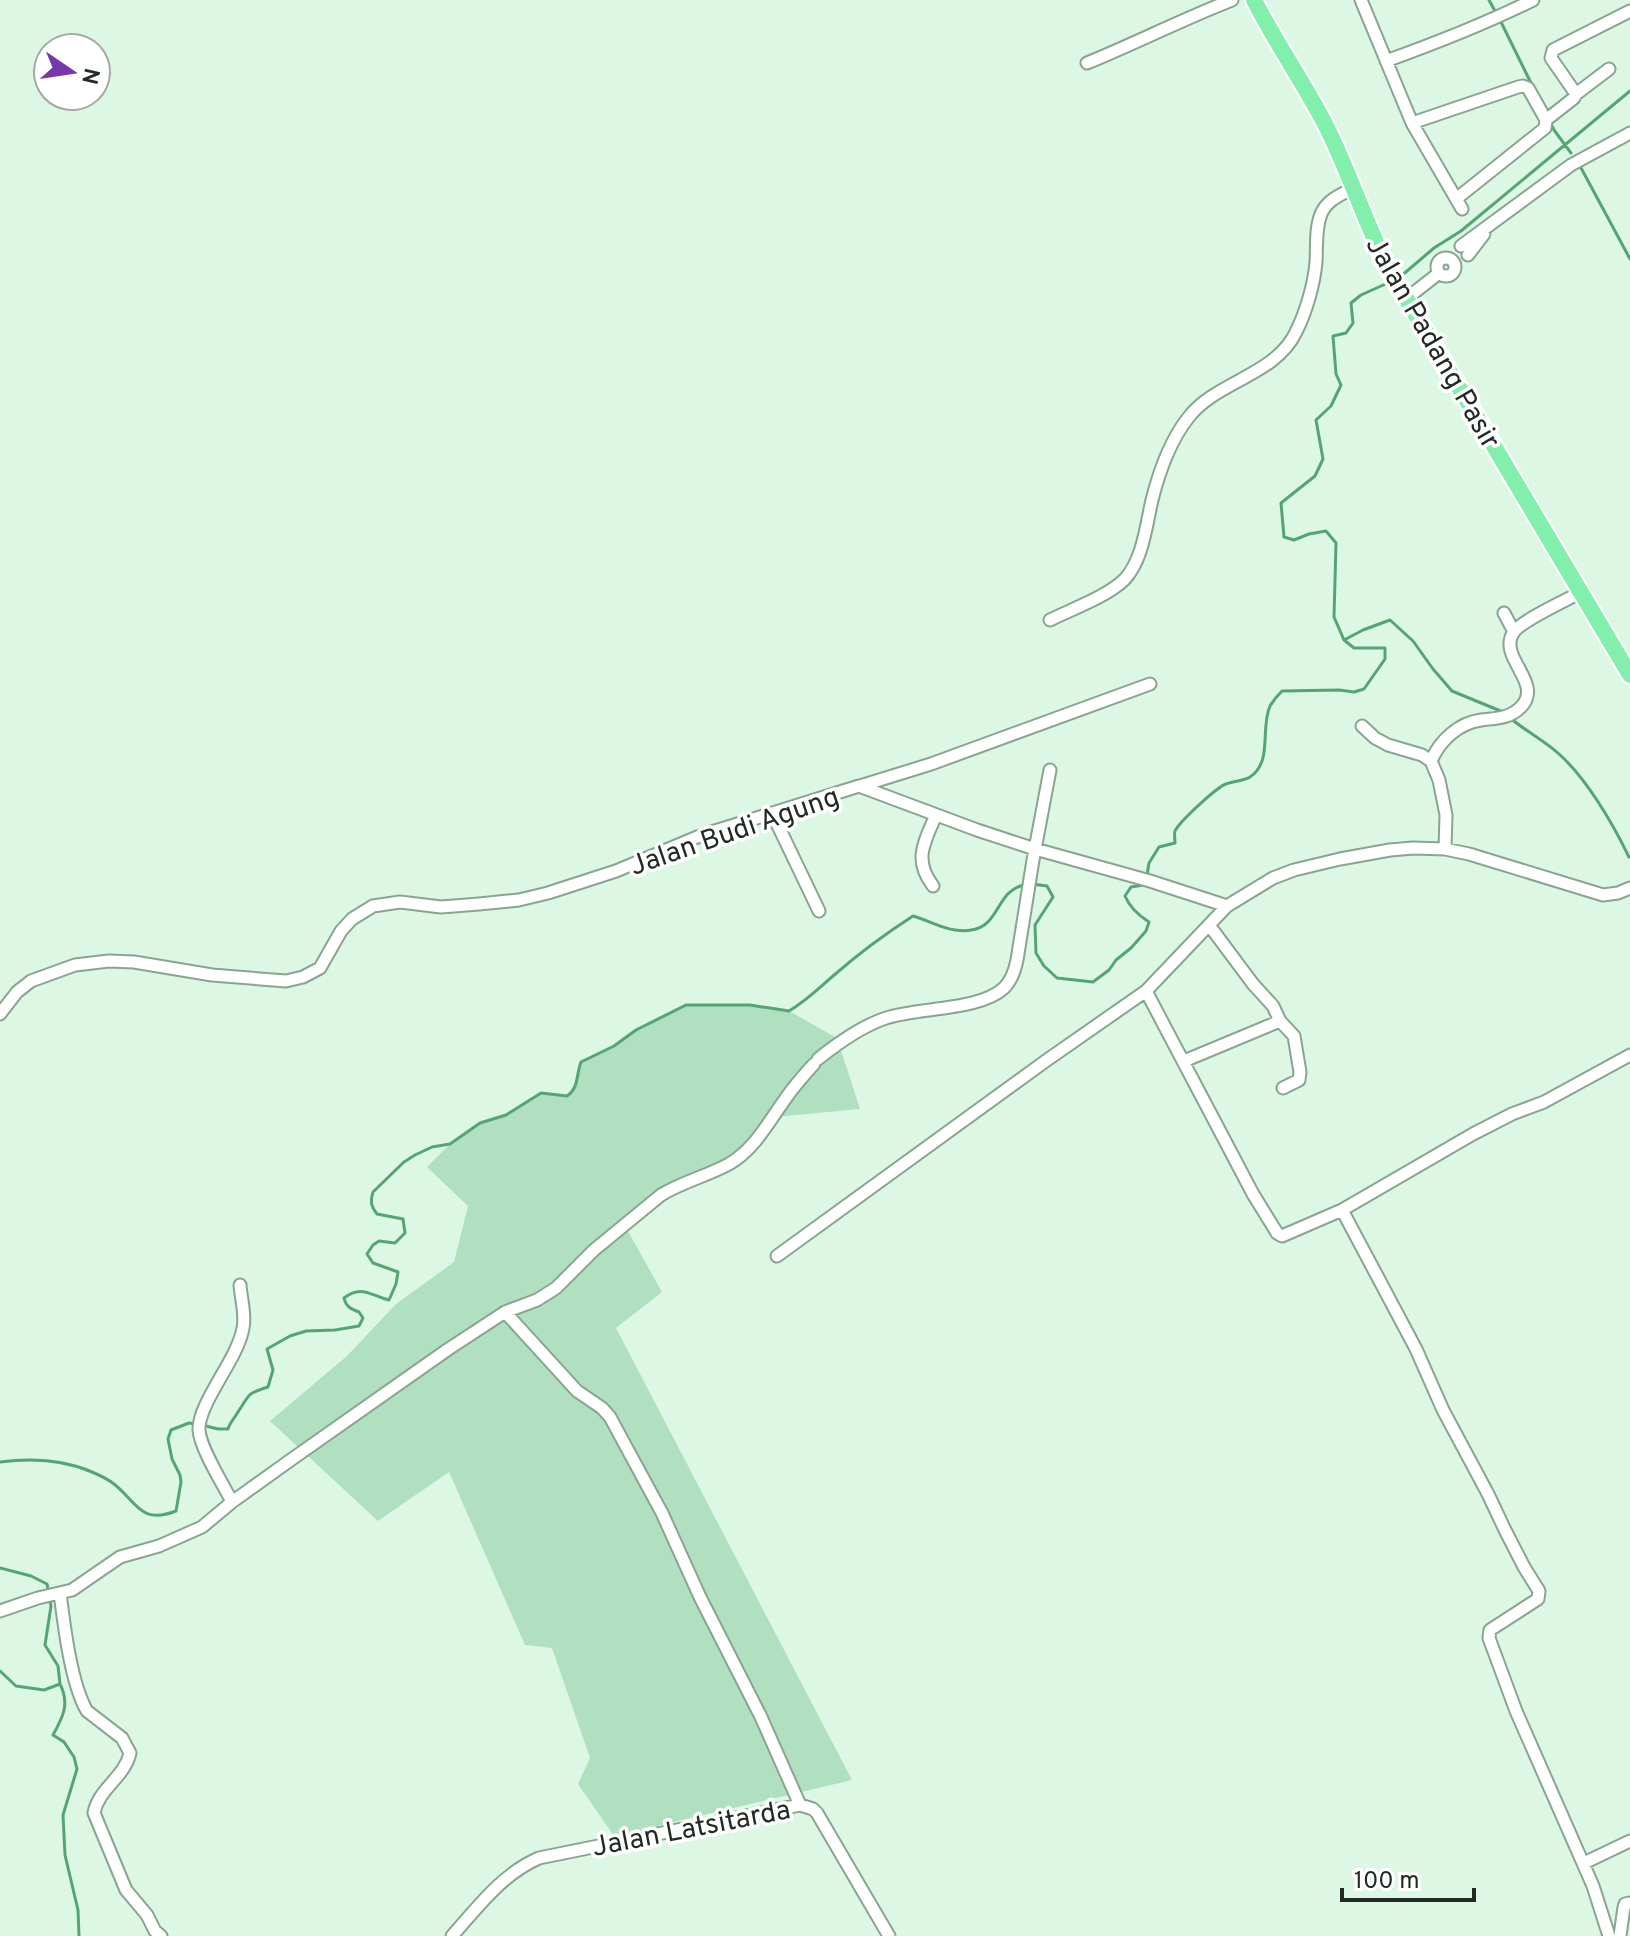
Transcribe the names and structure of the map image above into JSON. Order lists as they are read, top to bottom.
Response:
{
  "streets": {
    "highway": ["Jalan Padang Pasir"],
    "street": ["Jalan Budi Agung", "Jalan Latsitarda"]
  },
  "scale_bar": "100 m",
  "north": "right"
}
